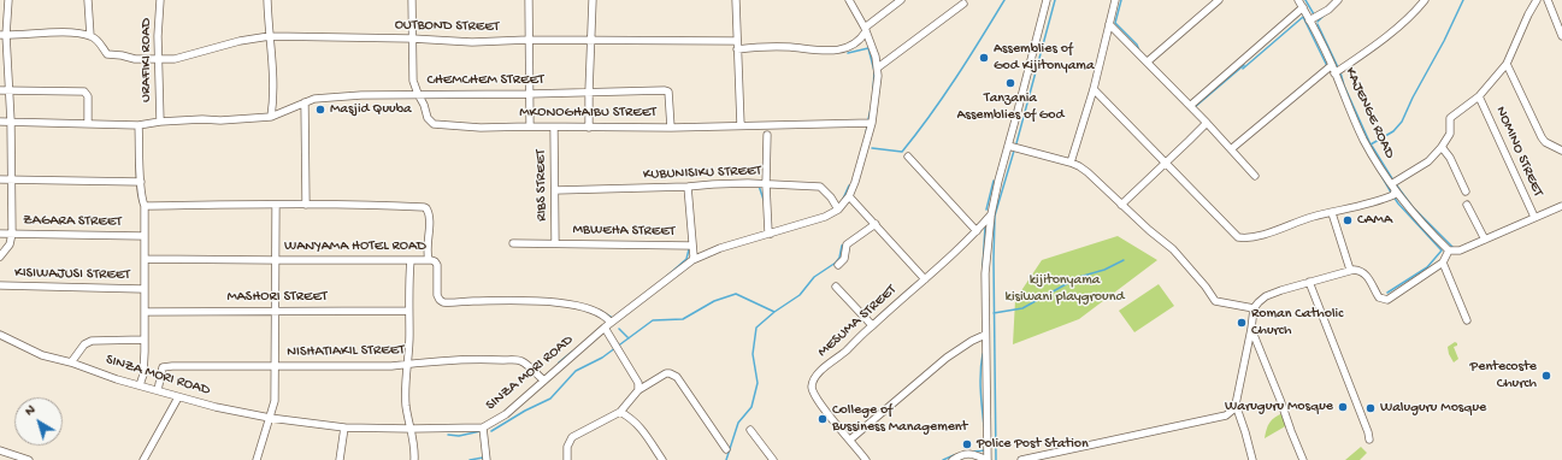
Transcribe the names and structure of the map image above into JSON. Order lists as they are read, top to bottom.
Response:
{
  "streets": {
    "street": [
      "OUTBOND STREET",
      "URAFIKI ROAD",
      "CHEMCHEM STREET",
      "MKONOGHAIBU STREET",
      "KAJENGE ROAD",
      "NOMINO STREET",
      "KUBUNISIKU STREET",
      "RIBS STREET",
      "ZAGARA STREET",
      "MBWEHA STREET",
      "WANYAMA HOTEL ROAD",
      "KISIWAJUSI STREET",
      "MASHORI STREET",
      "MESUMA STREET",
      "NISHATIAKIL STREET",
      "SINZA MORI ROAD"
    ]
  },
  "crossings": [
    ["OUTBOND STREET", "URAFIKI ROAD"],
    ["OUTBOND STREET", "MKONOGHAIBU STREET"],
    ["CHEMCHEM STREET", "MKONOGHAIBU STREET"],
    ["MKONOGHAIBU STREET", "RIBS STREET"],
    ["MKONOGHAIBU STREET", "SINZA MORI ROAD"],
    ["KUBUNISIKU STREET", "RIBS STREET"],
    ["KUBUNISIKU STREET", "SINZA MORI ROAD"],
    ["RIBS STREET", "MBWEHA STREET"],
    ["WANYAMA HOTEL ROAD", "SINZA MORI ROAD"],
    ["NISHATIAKIL STREET", "SINZA MORI ROAD"]
  ],
  "parks": ["kijitonyama kisiwani playground"],
  "places": [
    "Assemblies of God Kijitonyama",
    "Tanzania Assemblies of God",
    "Masjid Quuba",
    "CAMA",
    "Roman Catholic Church",
    "Pentecoste Church",
    "Waruguru Mosque",
    "Waluguru Mosque",
    "College of Bussiness Management",
    "Police Post Station"
  ],
  "north": "top left"
}
